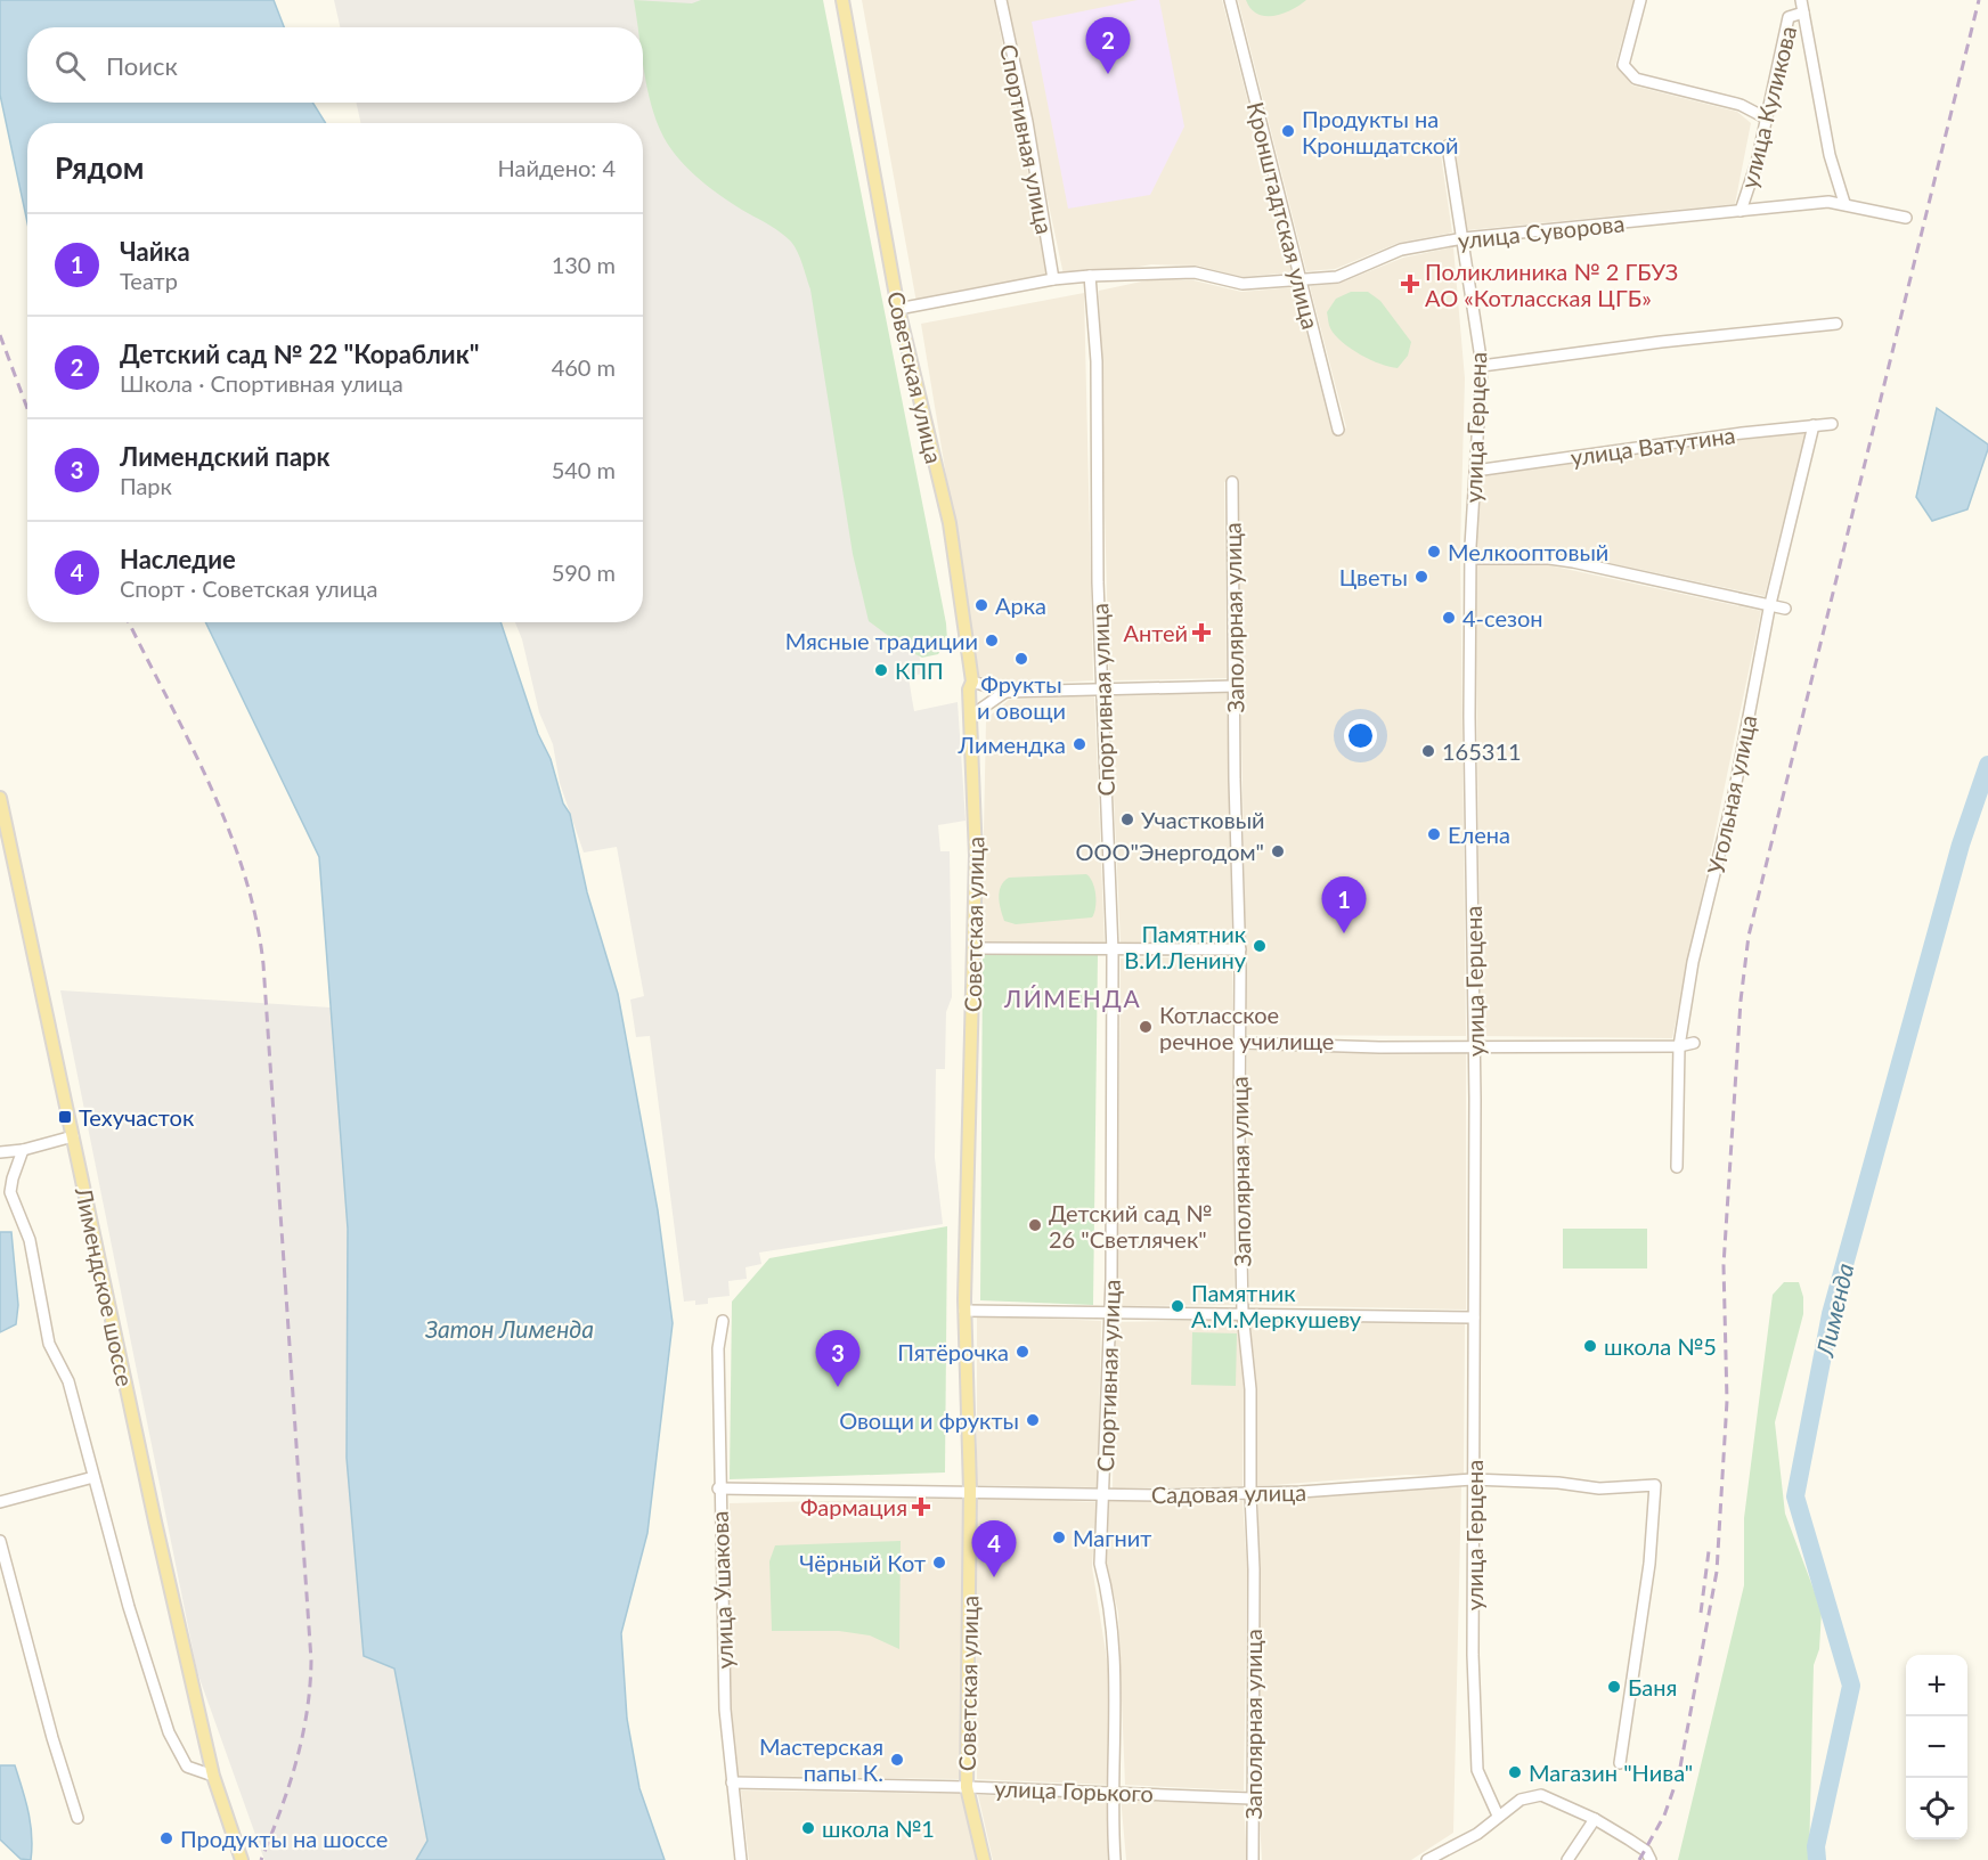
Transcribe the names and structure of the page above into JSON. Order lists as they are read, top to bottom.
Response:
{
  "streets": {
    "main road": ["Советская улица", "Лимендское шоссе"],
    "street": [
      "улица Куликова",
      "Спортивная улица",
      "Кронштадтская улица",
      "улица Суворова",
      "улица Герцена",
      "улица Ватутина",
      "Заполярная улица",
      "Угольная улица",
      "Садовая улица",
      "улица Ушакова",
      "улица Горького"
    ]
  },
  "crossings": [
    ["улица Куликова", "улица Суворова"],
    ["Спортивная улица", "улица Суворова"],
    ["Спортивная улица", "Садовая улица"],
    ["Спортивная улица", "улица Горького"],
    ["Кронштадтская улица", "улица Суворова"],
    ["улица Суворова", "Советская улица"],
    ["улица Суворова", "улица Герцена"],
    ["Советская улица", "Садовая улица"],
    ["Советская улица", "улица Горького"],
    ["улица Герцена", "улица Ватутина"],
    ["улица Герцена", "Садовая улица"],
    ["улица Ватутина", "Угольная улица"],
    ["Заполярная улица", "Садовая улица"],
    ["Заполярная улица", "улица Горького"],
    ["Садовая улица", "улица Ушакова"],
    ["улица Ушакова", "улица Горького"]
  ],
  "districts": ["ЛИ́МЕНДА"],
  "water": ["Лименда", "Затон Лименда"],
  "places": {
    "other": [
      "Продукты на Кроншдатской",
      "Мелкооптовый",
      "Цветы",
      "Арка",
      "4-сезон",
      "Мясные традиции",
      "Фрукты и овощи",
      "КПП",
      "Лимендка",
      "165311",
      "Участковый",
      "Елена",
      "ООО\"Энергодом\"",
      "Памятник В.И.Ленину",
      "Котласское речное училище",
      "Детский сад № 26 \"Светлячек\"",
      "Памятник А.М.Меркушеву",
      "школа №5",
      "Пятёрочка",
      "Овощи и фрукты",
      "Магнит",
      "Чёрный Кот",
      "Баня",
      "Мастерская папы К.",
      "Магазин \"Нива\"",
      "школа №1",
      "Продукты на шоссе"
    ],
    "health": ["Поликлиника № 2 ГБУЗ АО «Котласская ЦГБ»", "Антей", "Фармация"],
    "transit": ["Техучасток"]
  },
  "page": {
    "pins": [
      "2",
      "1",
      "3",
      "4"
    ],
    "search": "Поиск",
    "heading": ["Рядом", "Найдено: 4"],
    "list": [
      {
        "mark": "1",
        "name": "Чайка",
        "note": "Театр",
        "value": "130 m"
      },
      {
        "mark": "2",
        "name": "Детский сад № 22 \"Кораблик\"",
        "note": "Школа · Спортивная улица",
        "value": "460 m"
      },
      {
        "mark": "3",
        "name": "Лимендский парк",
        "note": "Парк",
        "value": "540 m"
      },
      {
        "mark": "4",
        "name": "Наследие",
        "note": "Спорт · Советская улица",
        "value": "590 m"
      }
    ],
    "map_buttons": ["+", "−"]
  }
}
